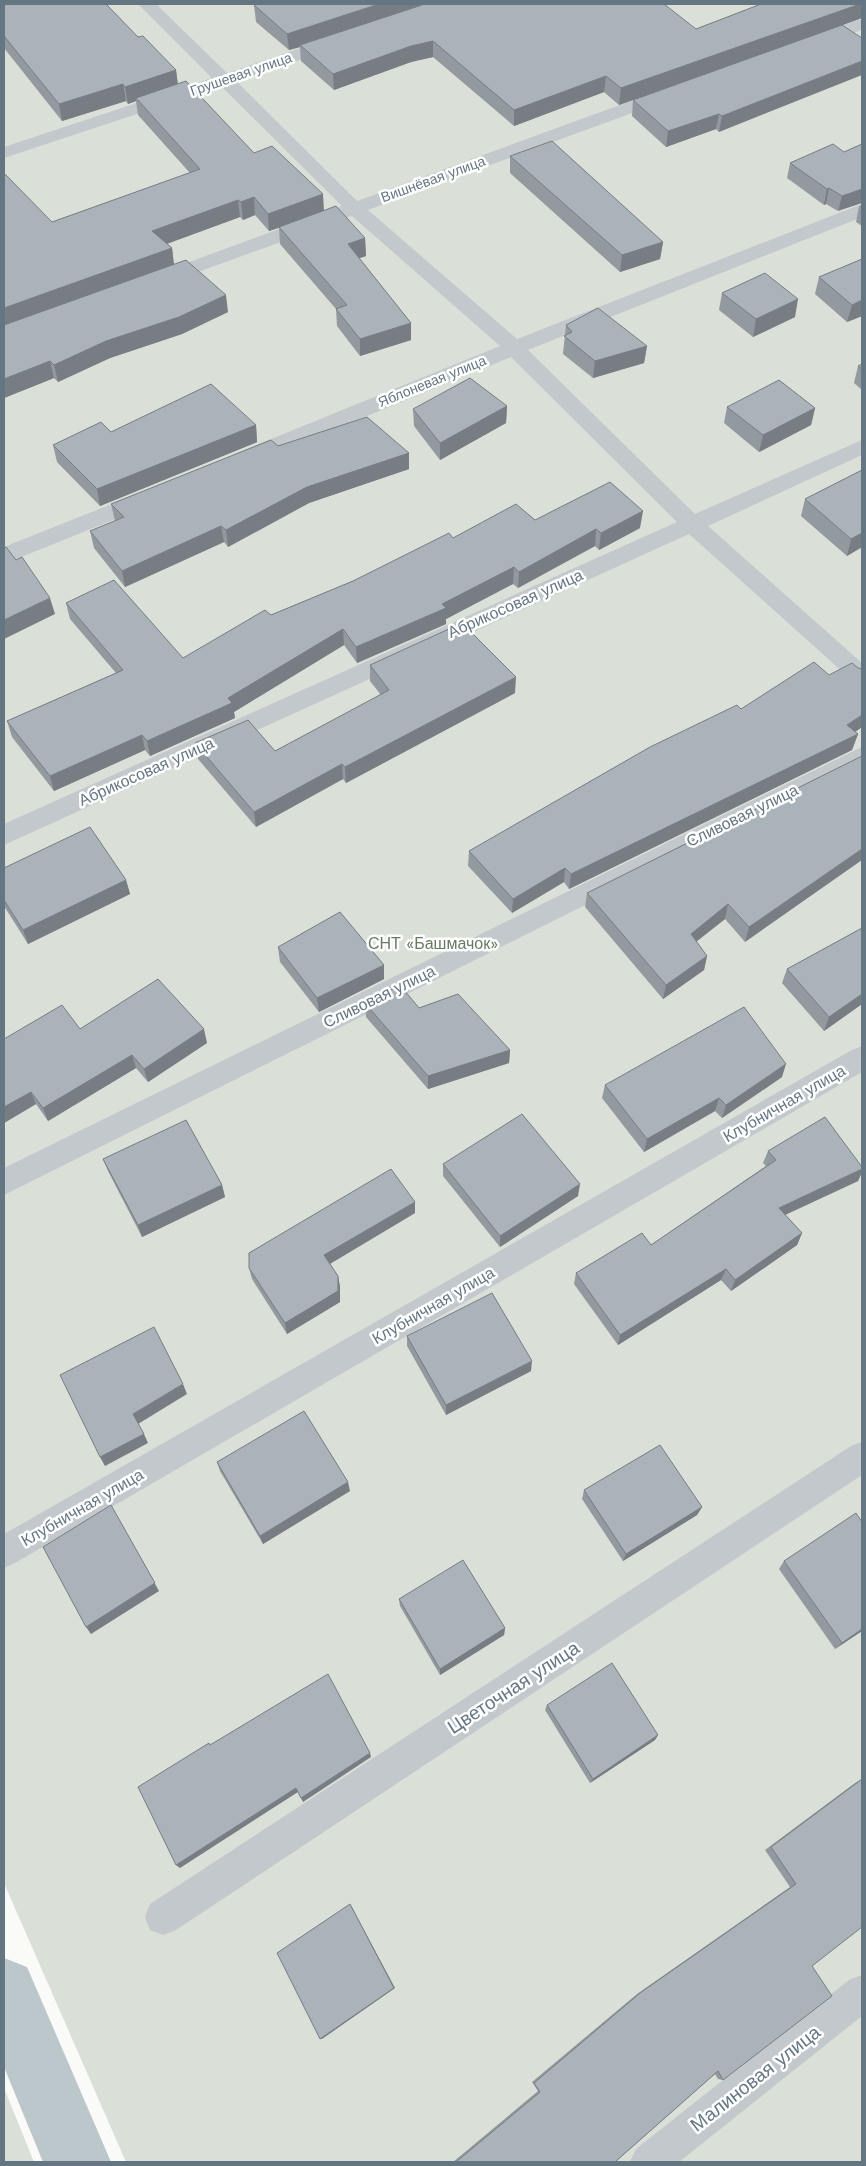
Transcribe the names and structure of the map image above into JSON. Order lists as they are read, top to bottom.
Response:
{
  "streets": {
    "street": [
      "Грушевая улица",
      "Вишнёвая улица",
      "Яблоневая улица",
      "Абрикосовая улица",
      "Сливовая улица",
      "Клубничная улица",
      "Цветочная улица",
      "Малиновая улица"
    ]
  },
  "parks": ["СНТ «Башмачок»"]
}
